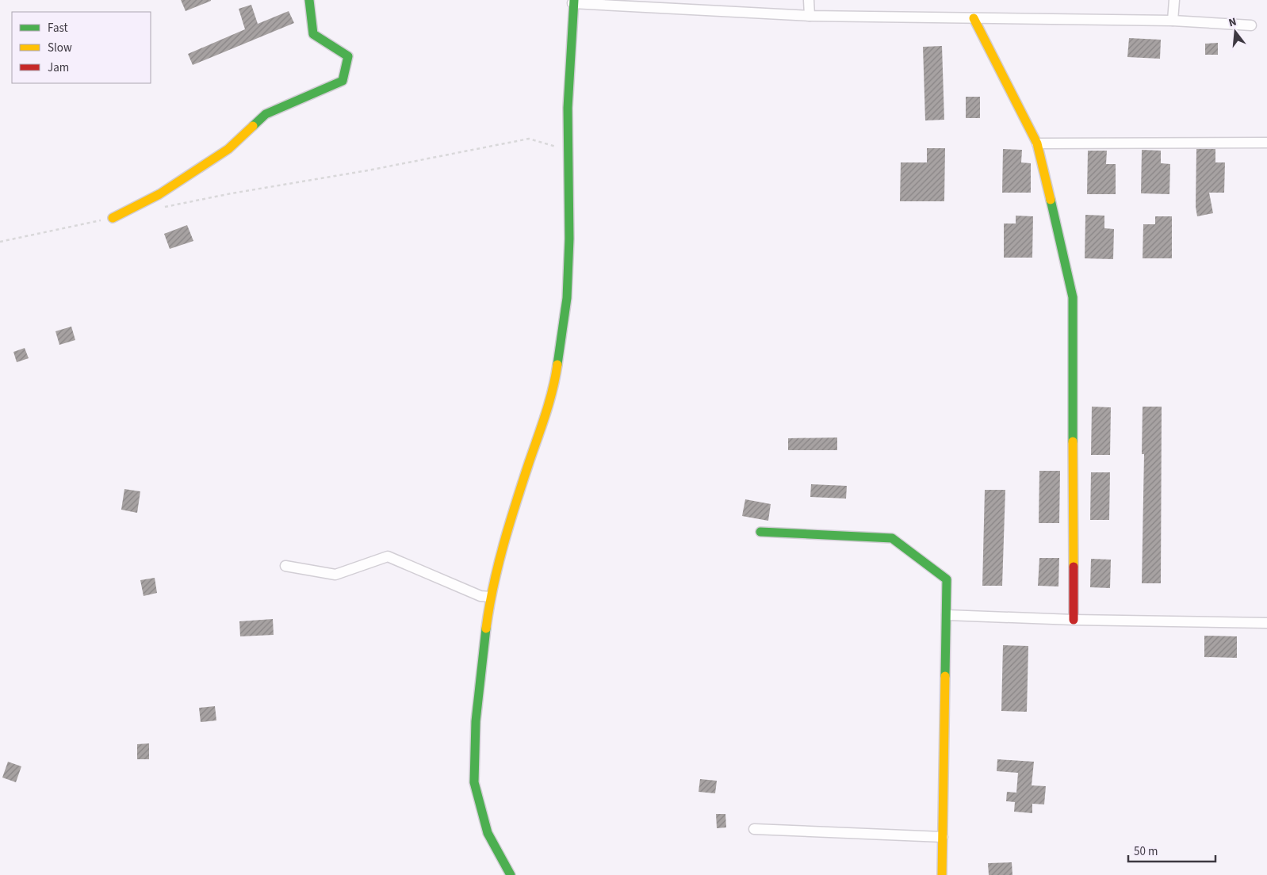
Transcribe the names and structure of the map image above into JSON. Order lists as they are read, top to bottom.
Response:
{
  "legend": ["Fast", "Slow", "Jam"],
  "scale_bar": "50 m",
  "north": "top"
}
